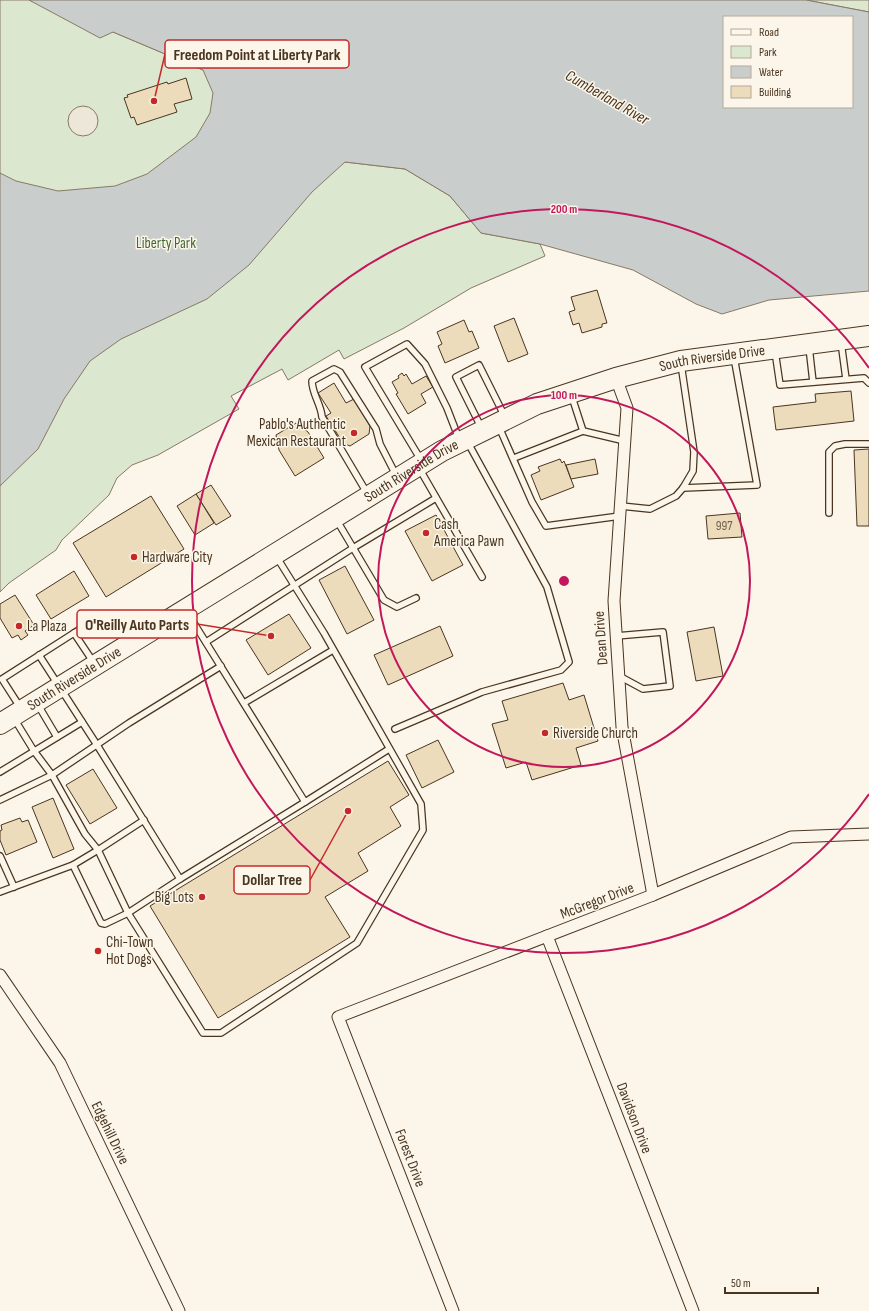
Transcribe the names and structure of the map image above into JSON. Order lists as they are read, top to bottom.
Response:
{
  "streets": {
    "highway": ["South Riverside Drive"],
    "street": [
      "Dean Drive",
      "McGregor Drive",
      "Davidson Drive",
      "Edgehill Drive",
      "Forest Drive"
    ]
  },
  "crossings": [
    ["South Riverside Drive", "Dean Drive"],
    ["Dean Drive", "McGregor Drive"],
    ["McGregor Drive", "Davidson Drive"],
    ["McGregor Drive", "Forest Drive"]
  ],
  "water": ["Cumberland River"],
  "parks": ["Liberty Park"],
  "places": [
    "Freedom Point at Liberty Park",
    "Pablo's Authentic Mexican Restaurant",
    "Cash America Pawn",
    "Hardware City",
    "La Plaza",
    "O'Reilly Auto Parts",
    "Riverside Church",
    "Dollar Tree",
    "Big Lots",
    "Chi-Town Hot Dogs"
  ],
  "house_numbers": ["997"],
  "legend": [
    "Road",
    "Park",
    "Water",
    "Building"
  ],
  "scale_bar": "50 m",
  "rings": ["200 m", "100 m"]
}
